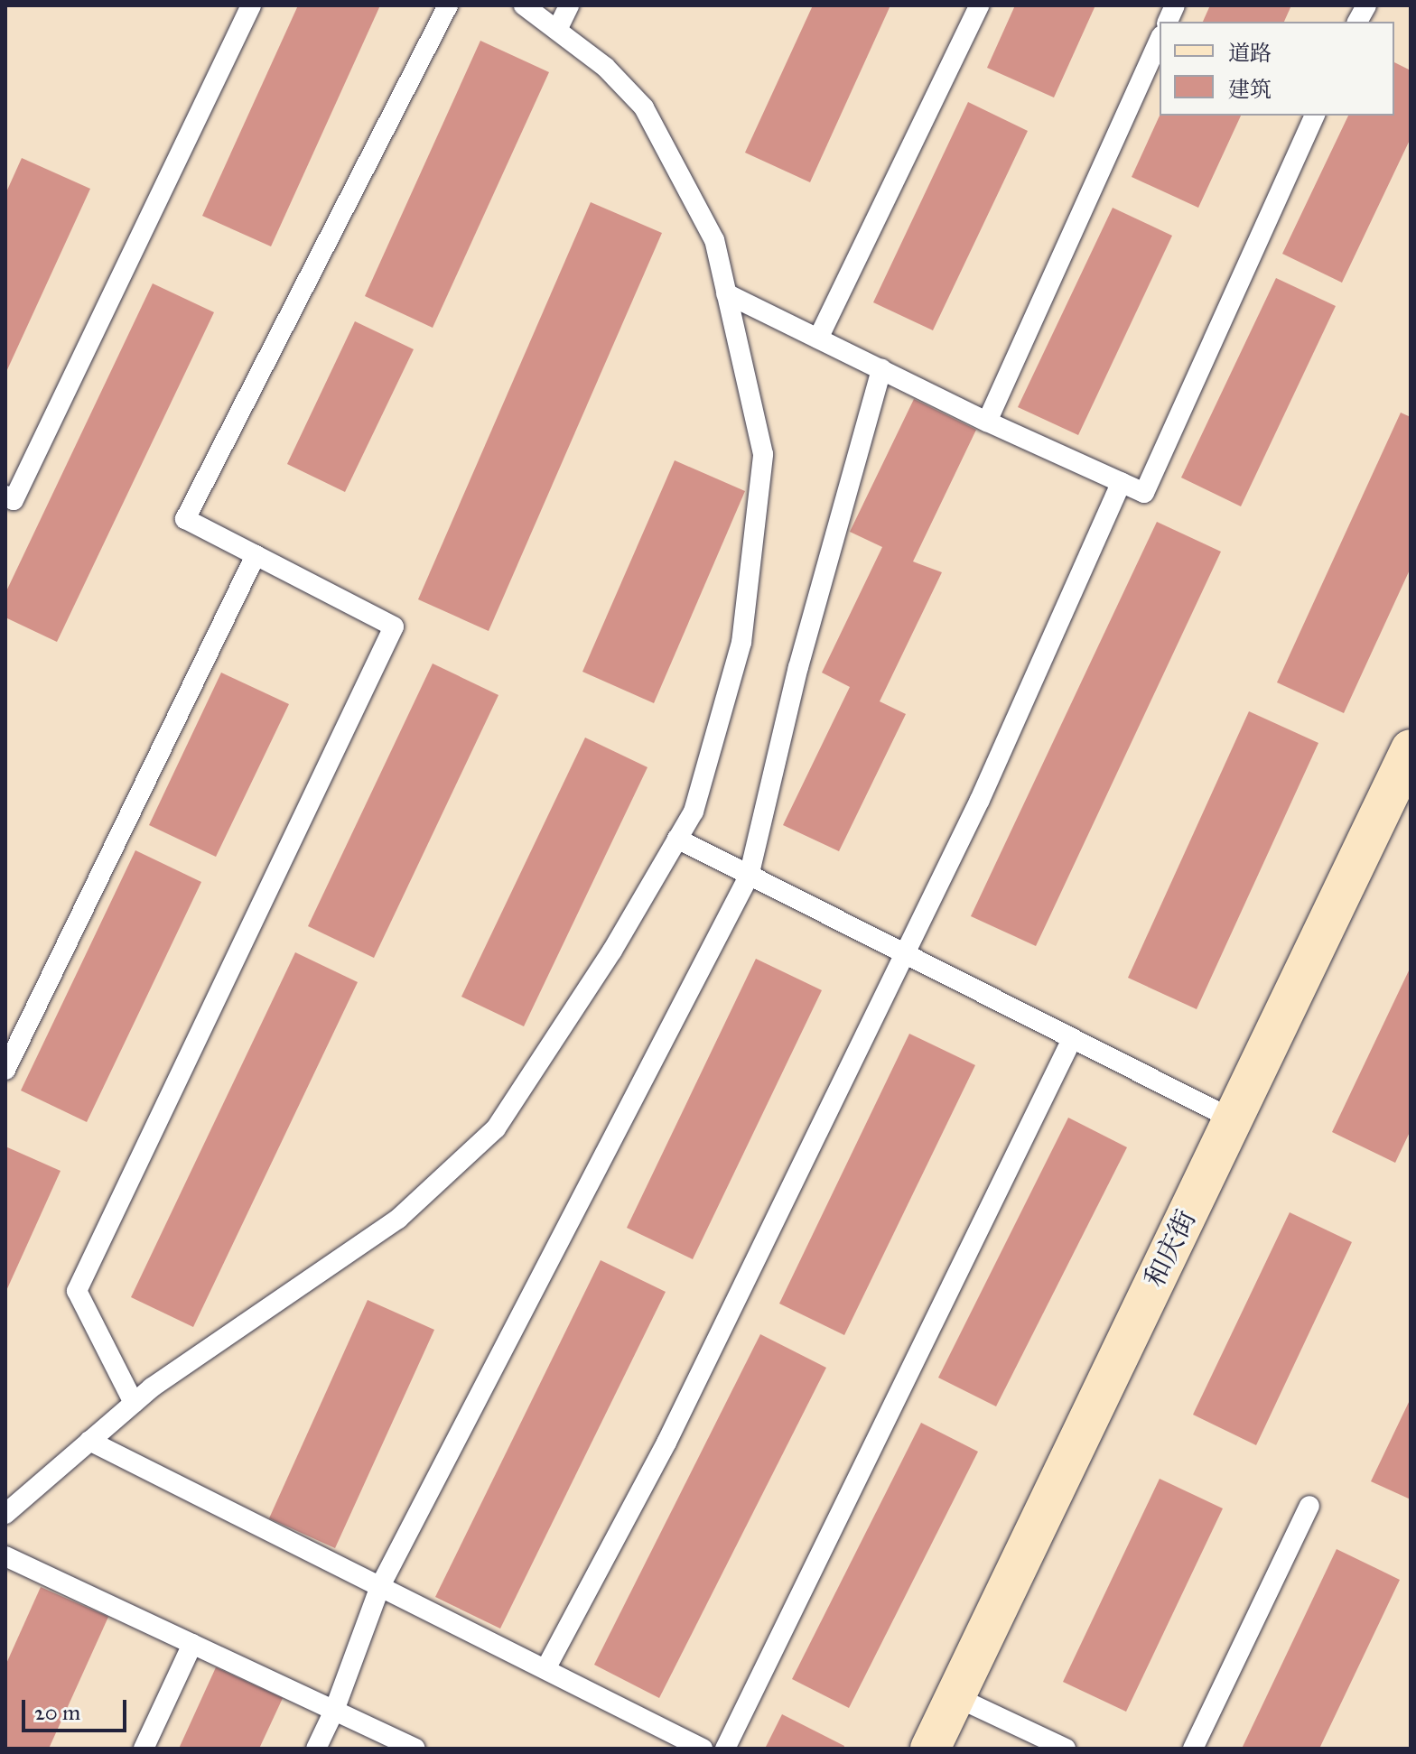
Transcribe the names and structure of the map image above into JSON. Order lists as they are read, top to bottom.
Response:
{
  "streets": {
    "street": ["和庆街"]
  },
  "legend": ["道路", "建筑"],
  "scale_bar": "20 m"
}
